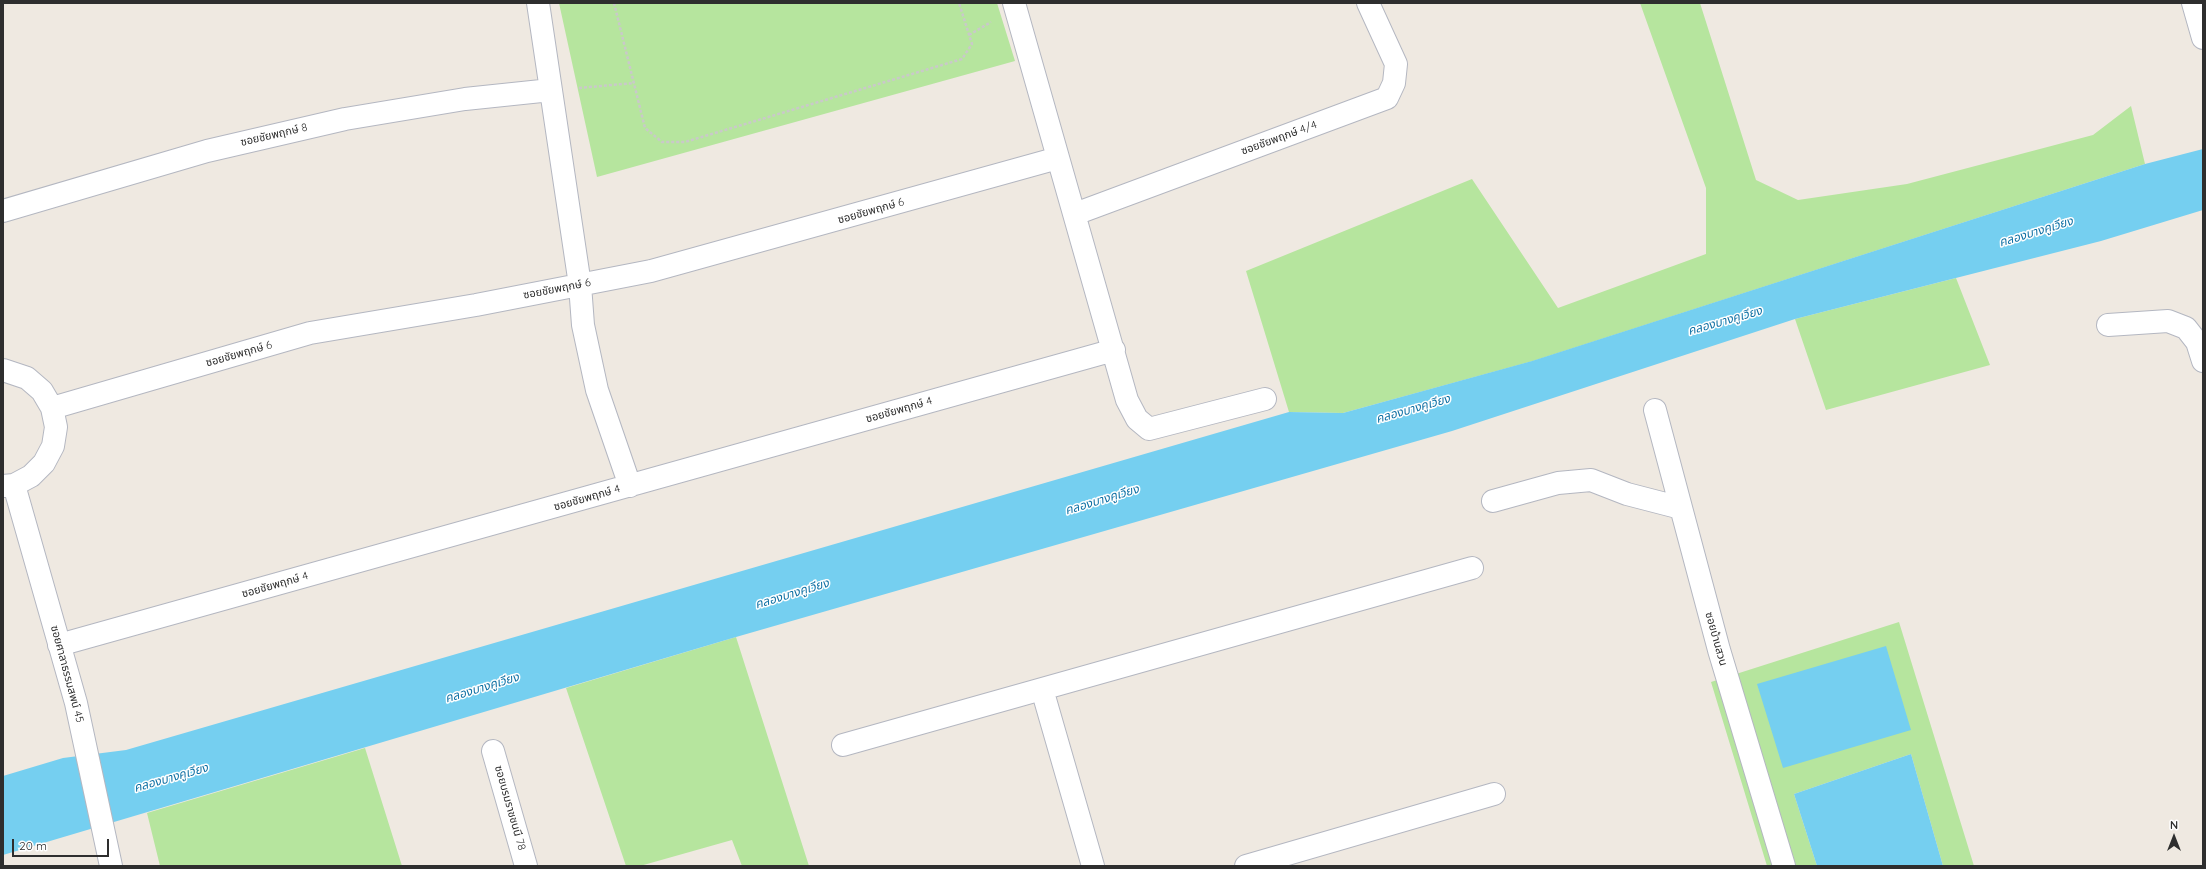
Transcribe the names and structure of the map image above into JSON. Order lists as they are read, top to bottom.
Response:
{
  "streets": {
    "street": [
      "ซอยชัยพฤกษ์ 8",
      "ซอยชัยพฤกษ์ 4/4",
      "ซอยชัยพฤกษ์ 6",
      "ซอยชัยพฤกษ์ 4",
      "ซอยบ้านสวน",
      "ซอยศาลาธรรมสพน์ 45",
      "ซอยบรมราชชนนี 78"
    ]
  },
  "crossings": [
    ["ซอยชัยพฤกษ์ 6", "ซอยศาลาธรรมสพน์ 45"],
    ["ซอยชัยพฤกษ์ 4", "ซอยศาลาธรรมสพน์ 45"]
  ],
  "water": ["คลองบางคูเวียง"],
  "scale_bar": "20 m",
  "north": "top"
}
